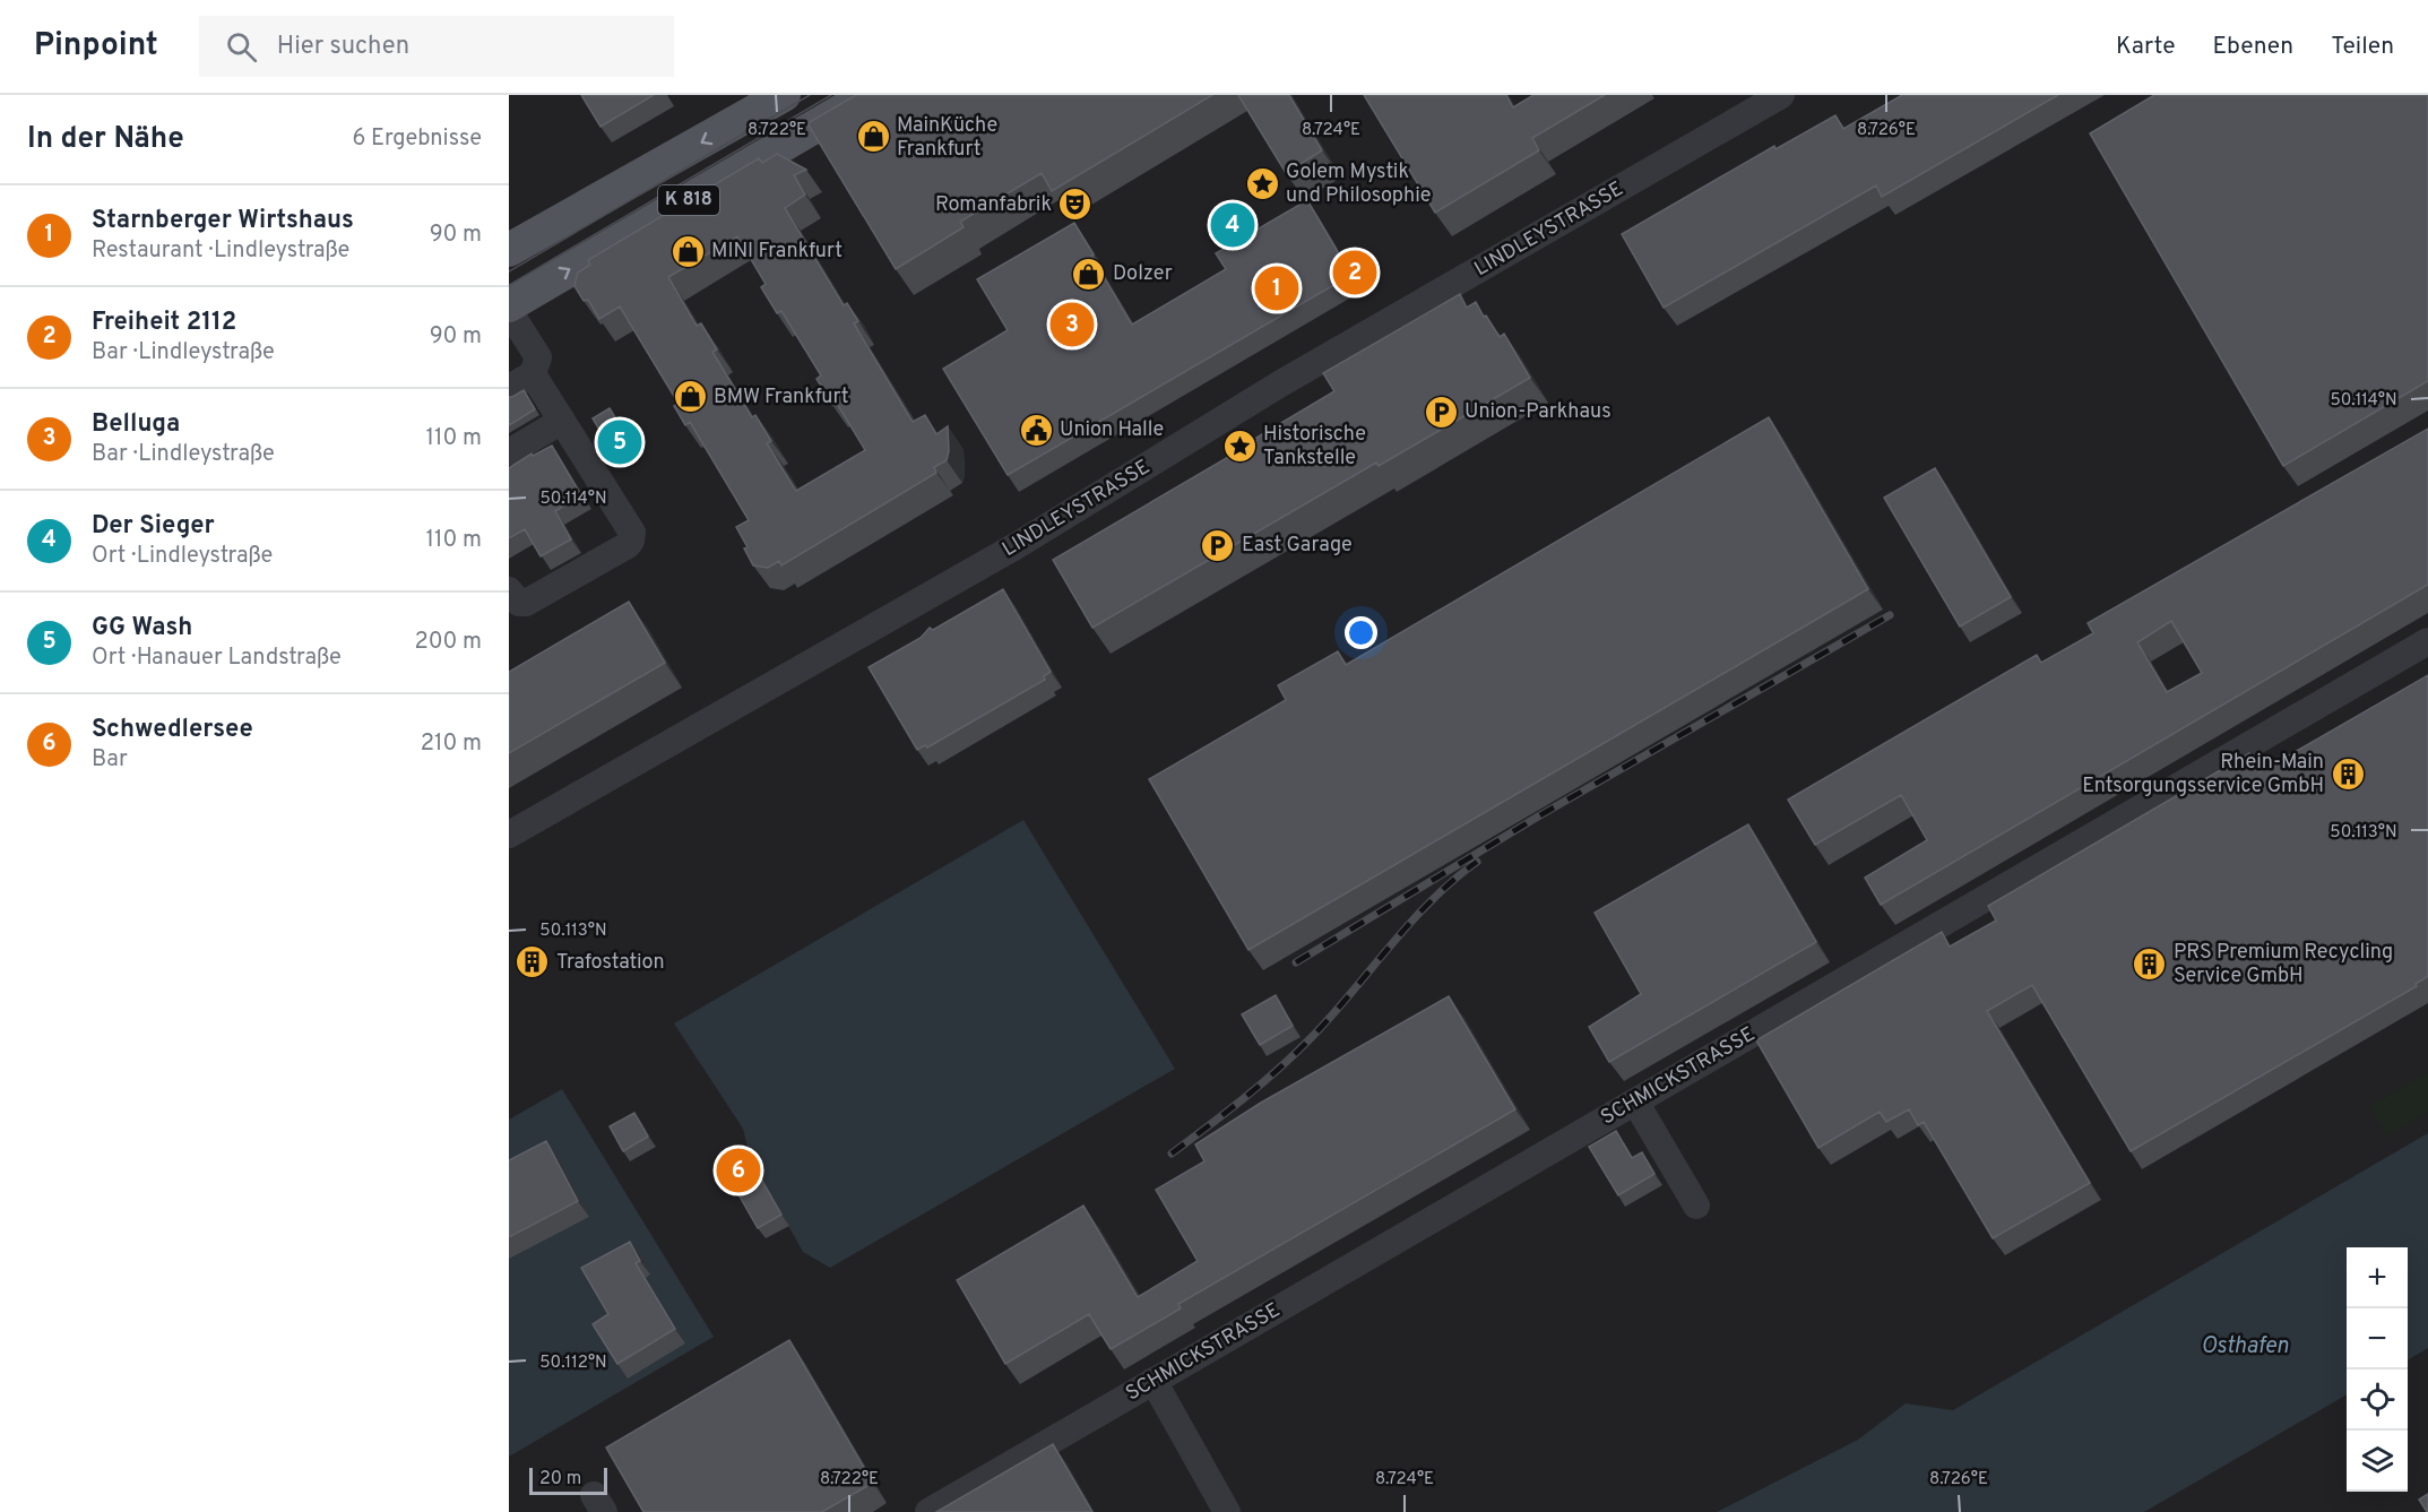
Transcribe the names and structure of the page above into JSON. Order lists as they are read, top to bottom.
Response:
{
  "streets": {
    "main road": ["K 818"],
    "street": ["LINDLEYSTRASSE", "SCHMICKSTRASSE"]
  },
  "water": ["Osthafen"],
  "places": {
    "shop": [
      "MainKüche Frankfurt",
      "MINI Frankfurt",
      "Dolzer",
      "BMW Frankfurt"
    ],
    "place": ["Golem Mystik und Philosophie", "Historische Tankstelle"],
    "theatre": ["Romanfabrik"],
    "parking": ["Union-Parkhaus", "East Garage"],
    "public building": ["Union Halle"],
    "building": ["Rhein-Main Entsorgungsservice GmbH", "Trafostation", "PRS Premium Recycling Service GmbH"]
  },
  "scale_bar": "20 m",
  "page": {
    "header": "Pinpoint",
    "search": "Hier suchen",
    "nav": ["Karte", "Ebenen", "Teilen"],
    "heading": ["In der Nähe", "6 Ergebnisse"],
    "list": [
      {
        "mark": "1",
        "name": "Starnberger Wirtshaus",
        "note": "Restaurant · Lindleystraße",
        "value": "90 m"
      },
      {
        "mark": "2",
        "name": "Freiheit 2112",
        "note": "Bar · Lindleystraße",
        "value": "90 m"
      },
      {
        "mark": "3",
        "name": "Belluga",
        "note": "Bar · Lindleystraße",
        "value": "110 m"
      },
      {
        "mark": "4",
        "name": "Der Sieger",
        "note": "Ort · Lindleystraße",
        "value": "110 m"
      },
      {
        "mark": "5",
        "name": "GG Wash",
        "note": "Ort · Hanauer Landstraße",
        "value": "200 m"
      },
      {
        "mark": "6",
        "name": "Schwedlersee",
        "note": "Bar",
        "value": "210 m"
      }
    ],
    "pins": [
      "4",
      "2",
      "1",
      "3",
      "5",
      "6"
    ],
    "map_buttons": ["+", "−"],
    "scale": "20 m"
  },
  "coordinates": [
    "8.722°E",
    "8.724°E",
    "8.726°E",
    "50.114°N",
    "50.113°N",
    "50.112°N"
  ]
}
